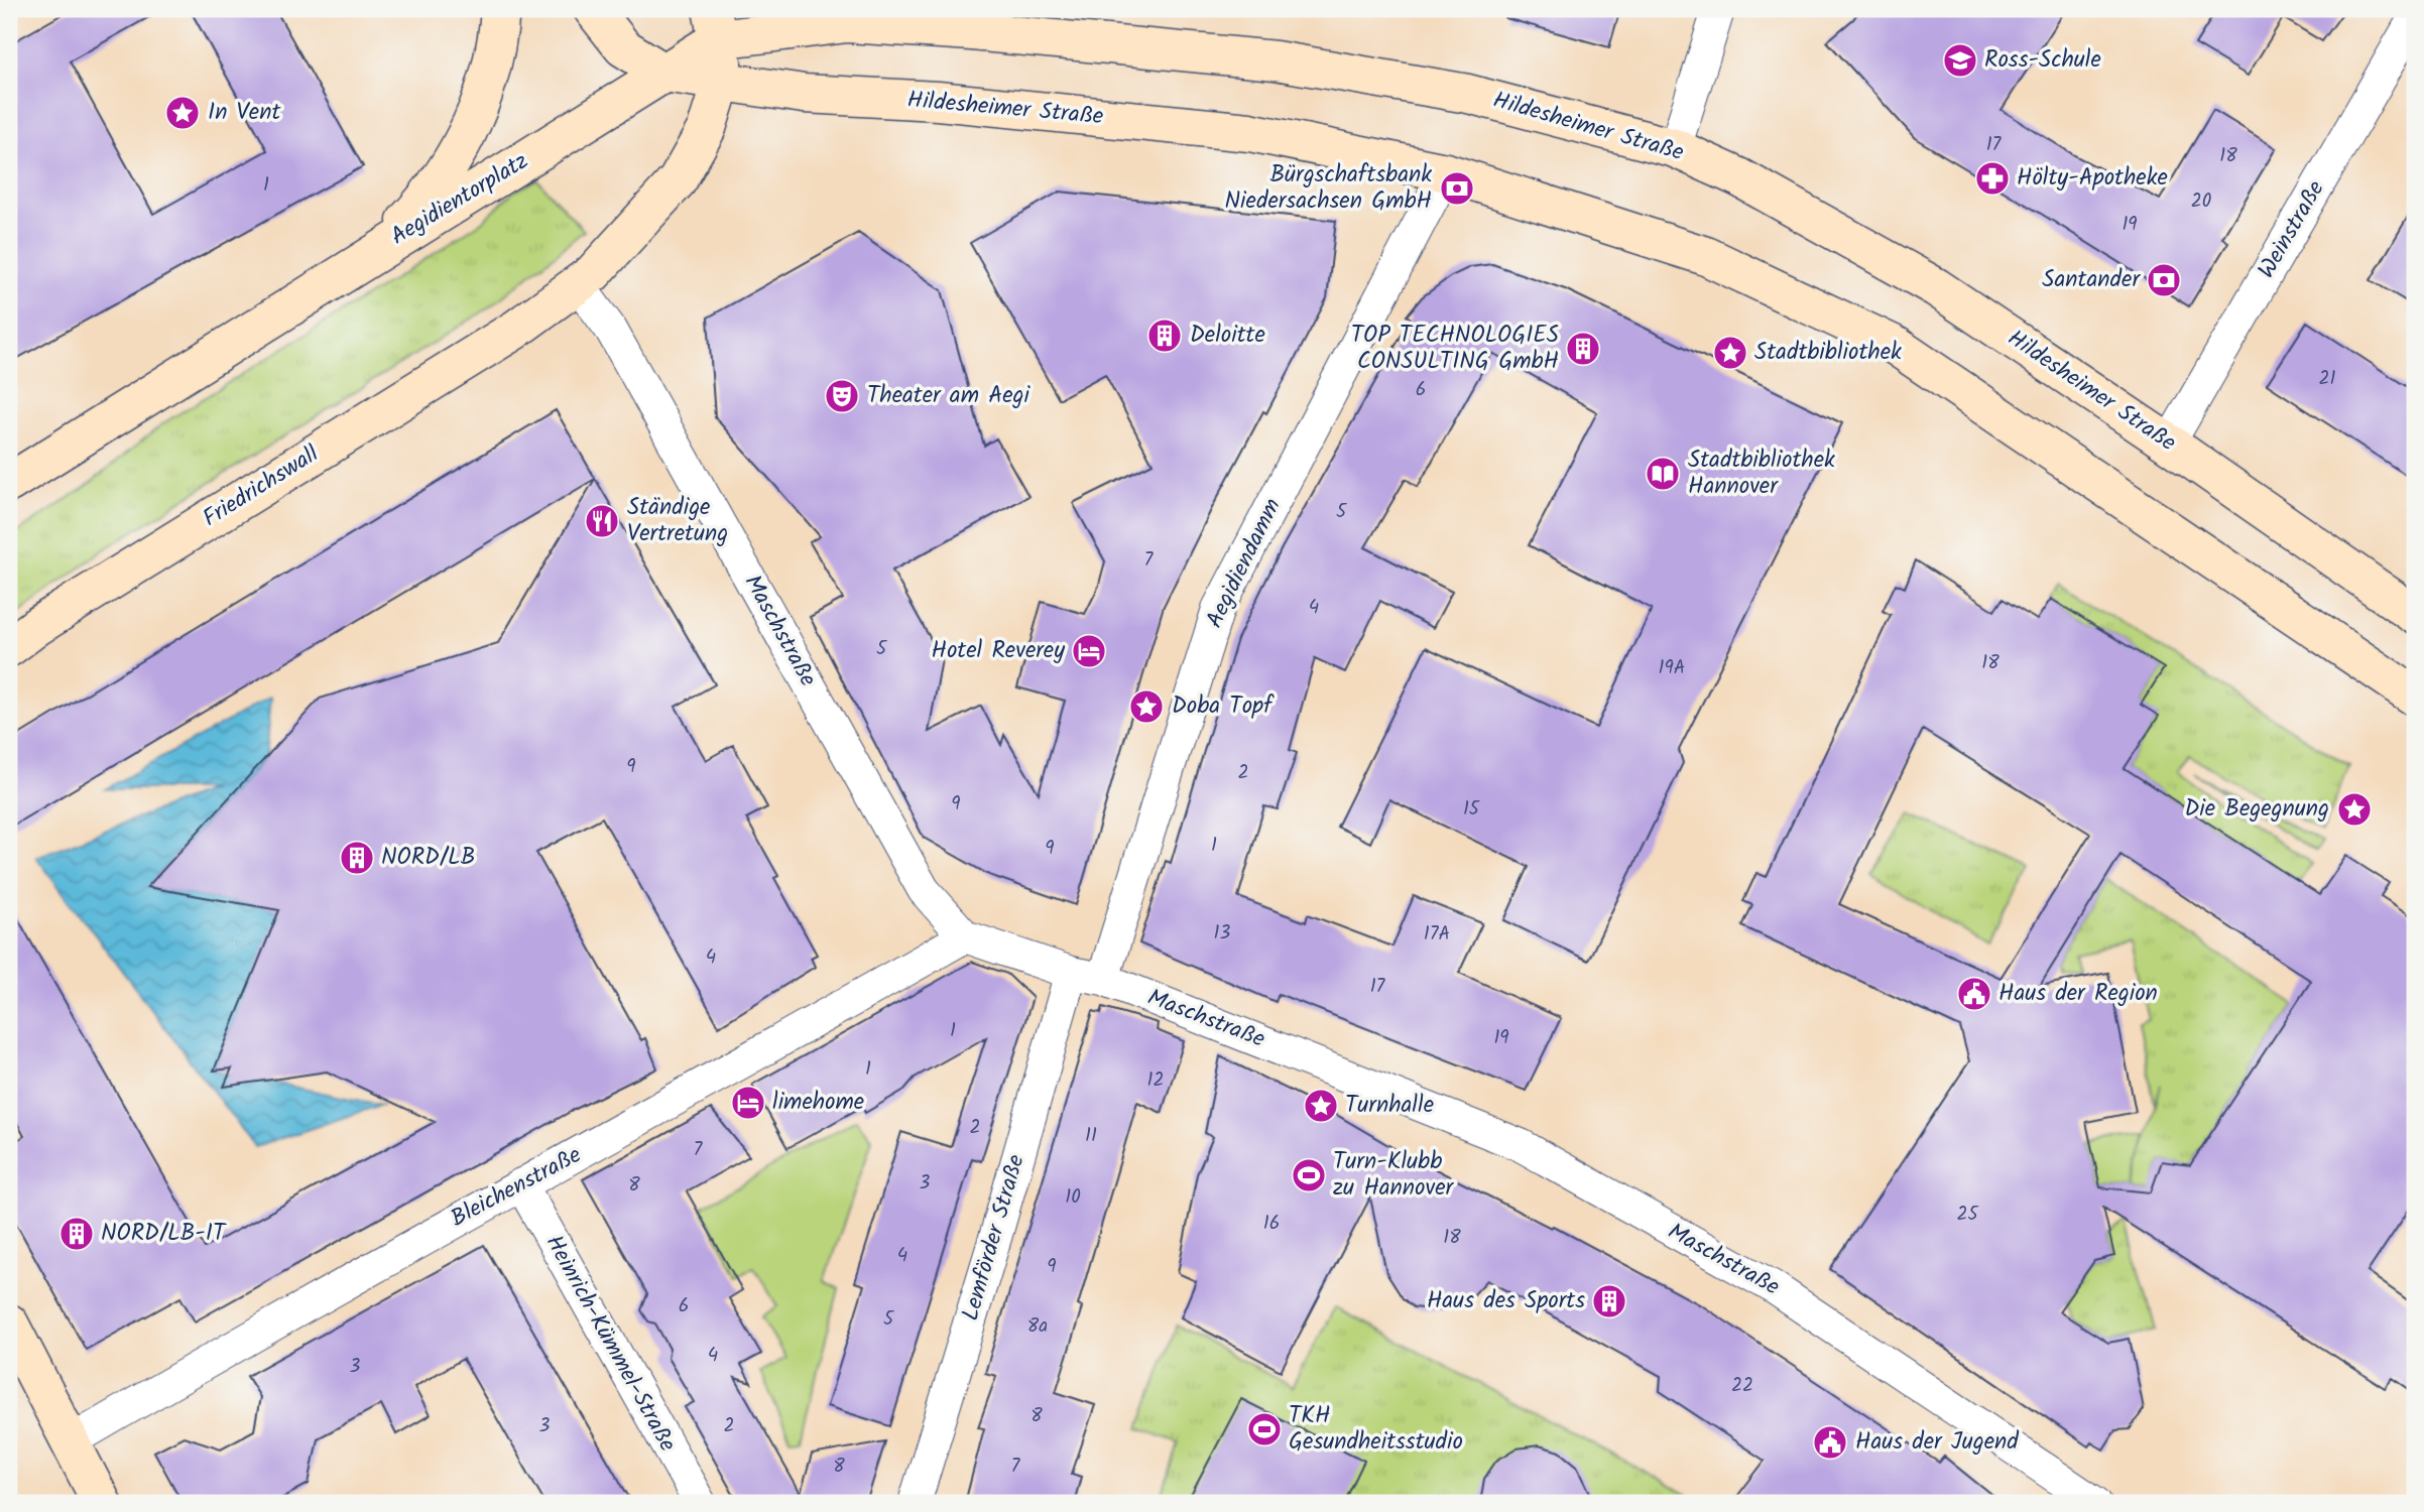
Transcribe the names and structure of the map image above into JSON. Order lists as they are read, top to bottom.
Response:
{
  "streets": {
    "main road": ["Hildesheimer Straße", "Aegidientorplatz", "Friedrichswall"],
    "street": [
      "Weinstraße",
      "Aegidiendamm",
      "Maschstraße",
      "Bleichenstraße",
      "Lemförder Straße",
      "Heinrich-Kümmel-Straße"
    ]
  },
  "crossings": [
    ["Hildesheimer Straße", "Aegidientorplatz"],
    ["Hildesheimer Straße", "Weinstraße"],
    ["Hildesheimer Straße", "Aegidiendamm"],
    ["Friedrichswall", "Maschstraße"],
    ["Aegidiendamm", "Maschstraße"],
    ["Maschstraße", "Bleichenstraße"],
    ["Maschstraße", "Lemförder Straße"],
    ["Bleichenstraße", "Heinrich-Kümmel-Straße"]
  ],
  "places": {
    "school or university": ["Ross-Schule"],
    "place": [
      "In Vent",
      "Stadtbibliothek",
      "Doba Topf",
      "Die Begegnung",
      "Turnhalle"
    ],
    "pharmacy": ["Hölty-Apotheke"],
    "bank": ["Bürgschaftsbank Niedersachsen GmbH", "Santander"],
    "building": [
      "Deloitte",
      "TOP TECHNOLOGIES CONSULTING GmbH",
      "NORD/LB",
      "NORD/LB-IT",
      "Haus des Sports"
    ],
    "theatre": ["Theater am Aegi"],
    "library": ["Stadtbibliothek Hannover"],
    "restaurant": ["Ständige Vertretung"],
    "hotel": ["Hotel Reverey", "limehome"],
    "public building": ["Haus der Region", "Haus der Jugend"],
    "sports": ["Turn-Klubb zu Hannover", "TKH Gesundheitsstudio"]
  },
  "house_numbers": [
    "17",
    "18",
    "1",
    "20",
    "19",
    "21",
    "6",
    "5",
    "7",
    "4",
    "5",
    "18",
    "19A",
    "9",
    "2",
    "9",
    "15",
    "1",
    "9",
    "13",
    "17A",
    "4",
    "17",
    "1",
    "19",
    "1",
    "12",
    "2",
    "11",
    "7",
    "3",
    "8",
    "10",
    "25",
    "16",
    "18",
    "4",
    "9",
    "6",
    "5",
    "8a",
    "4",
    "3",
    "22",
    "8",
    "3",
    "2",
    "8",
    "7"
  ]
}
